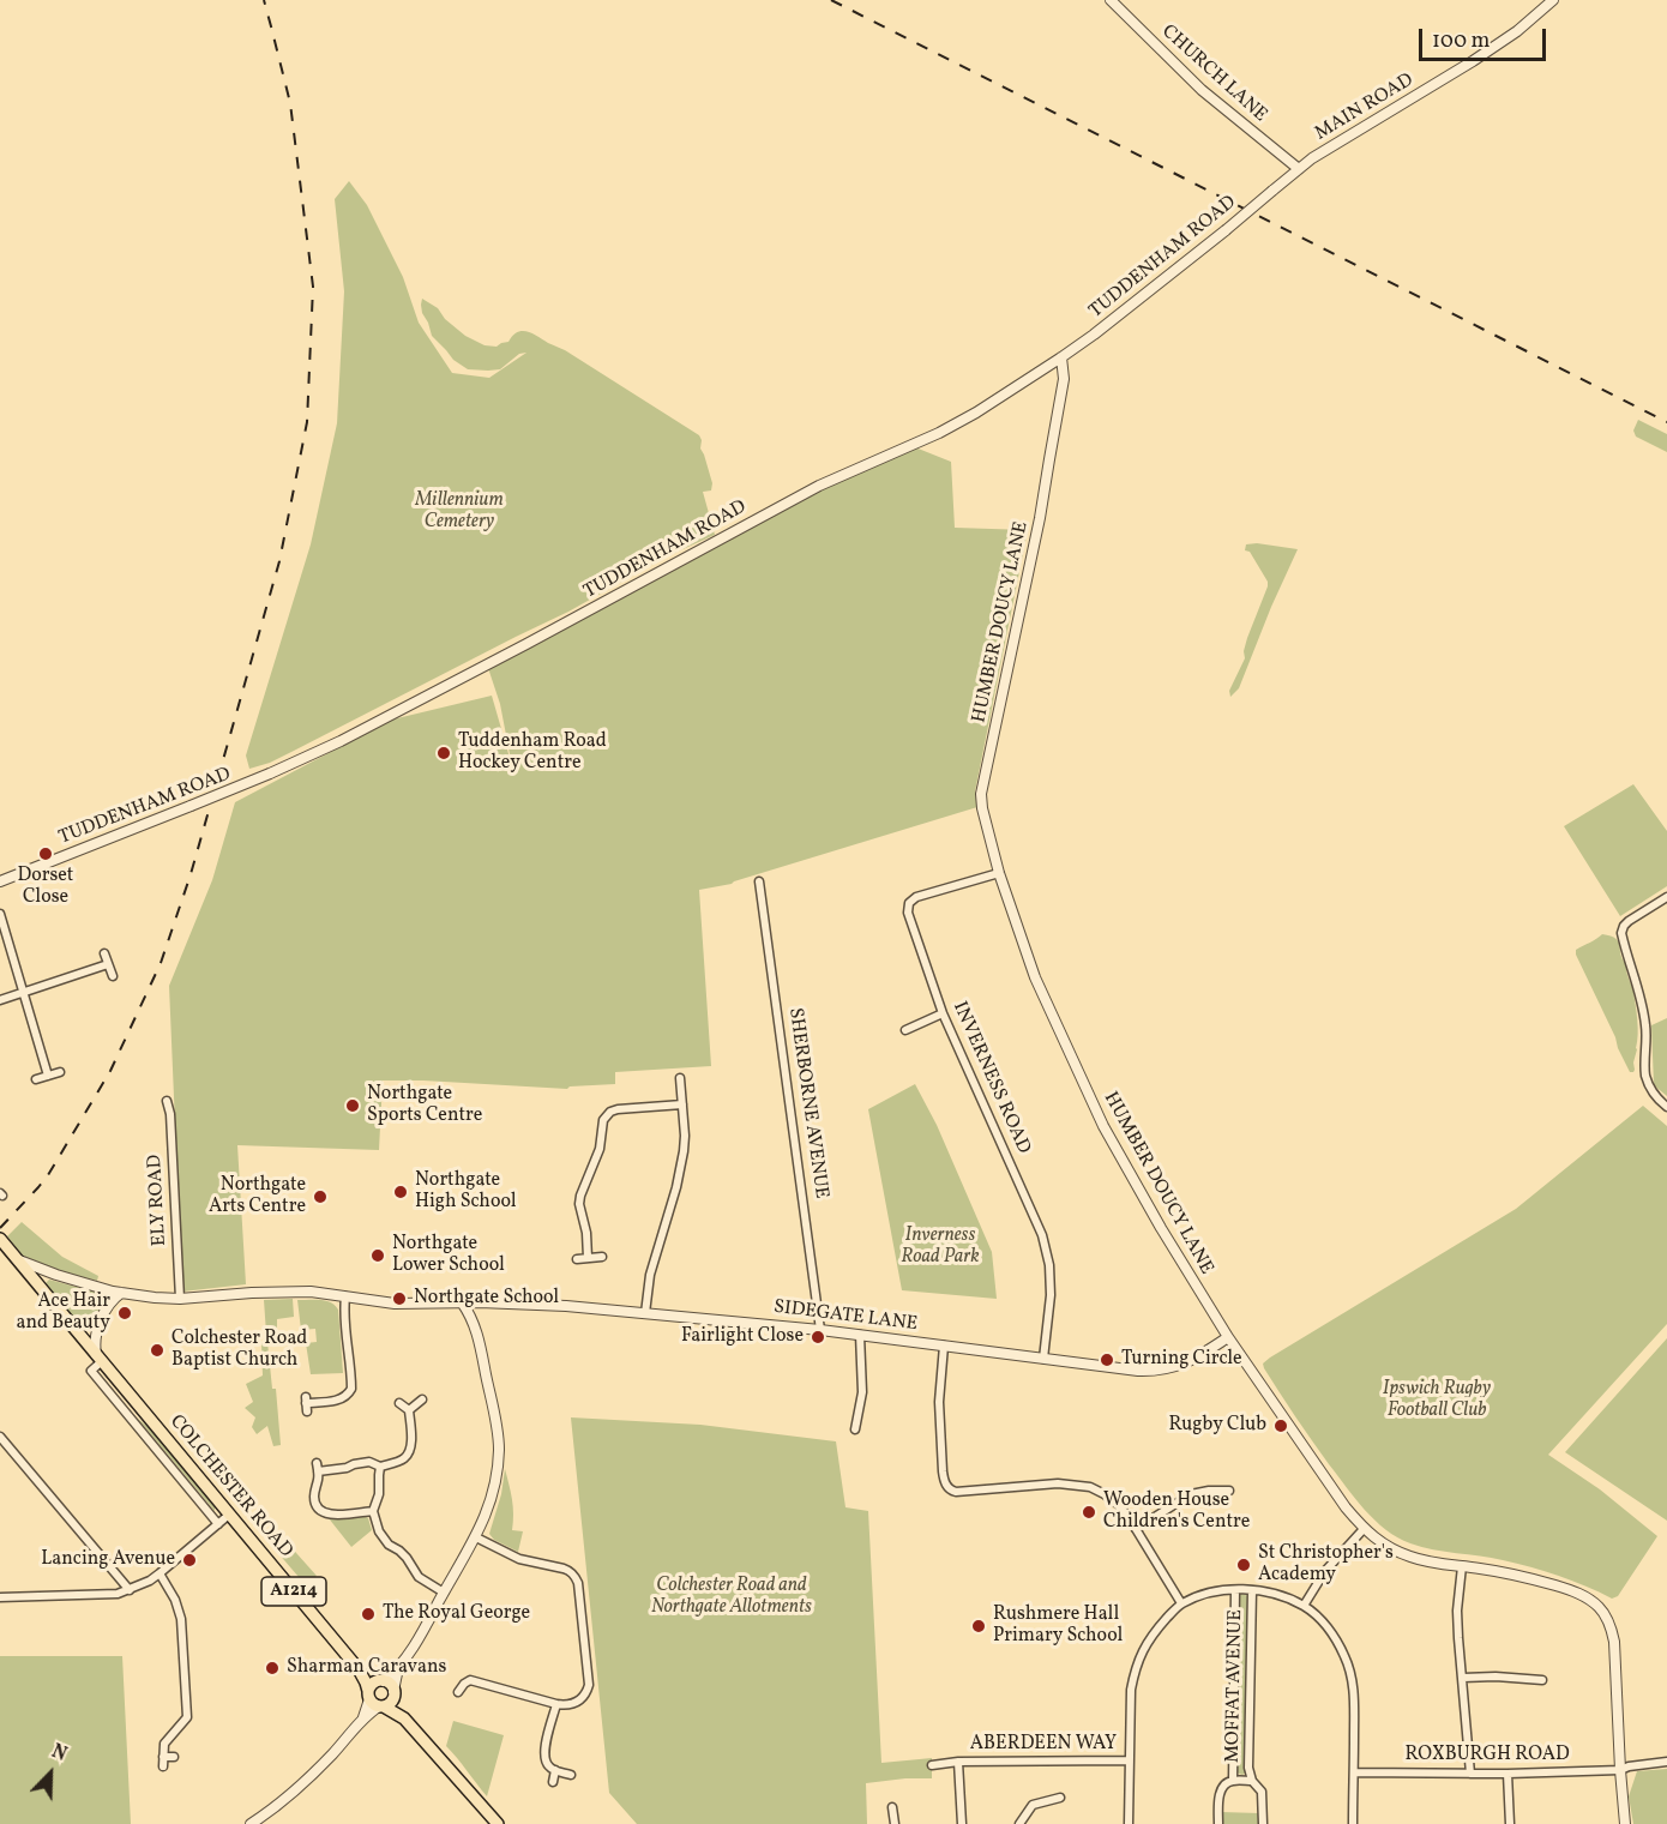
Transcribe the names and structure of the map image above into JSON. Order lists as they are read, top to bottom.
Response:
{
  "streets": {
    "main road": ["COLCHESTER ROAD", "A1214"],
    "street": [
      "CHURCH LANE",
      "MAIN ROAD",
      "TUDDENHAM ROAD",
      "HUMBER DOUCY LANE",
      "INVERNESS ROAD",
      "SHERBORNE AVENUE",
      "ELY ROAD",
      "SIDEGATE LANE",
      "MOFFAT AVENUE",
      "ABERDEEN WAY",
      "ROXBURGH ROAD"
    ]
  },
  "crossings": [
    ["CHURCH LANE", "MAIN ROAD"],
    ["CHURCH LANE", "TUDDENHAM ROAD"],
    ["MAIN ROAD", "TUDDENHAM ROAD"],
    ["TUDDENHAM ROAD", "HUMBER DOUCY LANE"],
    ["HUMBER DOUCY LANE", "INVERNESS ROAD"],
    ["HUMBER DOUCY LANE", "SIDEGATE LANE"],
    ["HUMBER DOUCY LANE", "ROXBURGH ROAD"],
    ["INVERNESS ROAD", "SIDEGATE LANE"],
    ["SHERBORNE AVENUE", "SIDEGATE LANE"],
    ["ELY ROAD", "SIDEGATE LANE"],
    ["SIDEGATE LANE", "COLCHESTER ROAD"]
  ],
  "parks": [
    "Millennium Cemetery",
    "Inverness Road Park",
    "Ipswich Rugby Football Club",
    "Colchester Road and Northgate Allotments"
  ],
  "places": [
    "Tuddenham Road Hockey Centre",
    "Dorset Close",
    "Northgate Sports Centre",
    "Northgate High School",
    "Northgate Arts Centre",
    "Northgate Lower School",
    "Northgate School",
    "Ace Hair and Beauty",
    "Fairlight Close",
    "Colchester Road Baptist Church",
    "Turning Circle",
    "Rugby Club",
    "Wooden House Children's Centre",
    "Lancing Avenue",
    "St Christopher's Academy",
    "The Royal George",
    "Rushmere Hall Primary School",
    "Sharman Caravans"
  ],
  "scale_bar": "100 m",
  "north": "top right"
}
